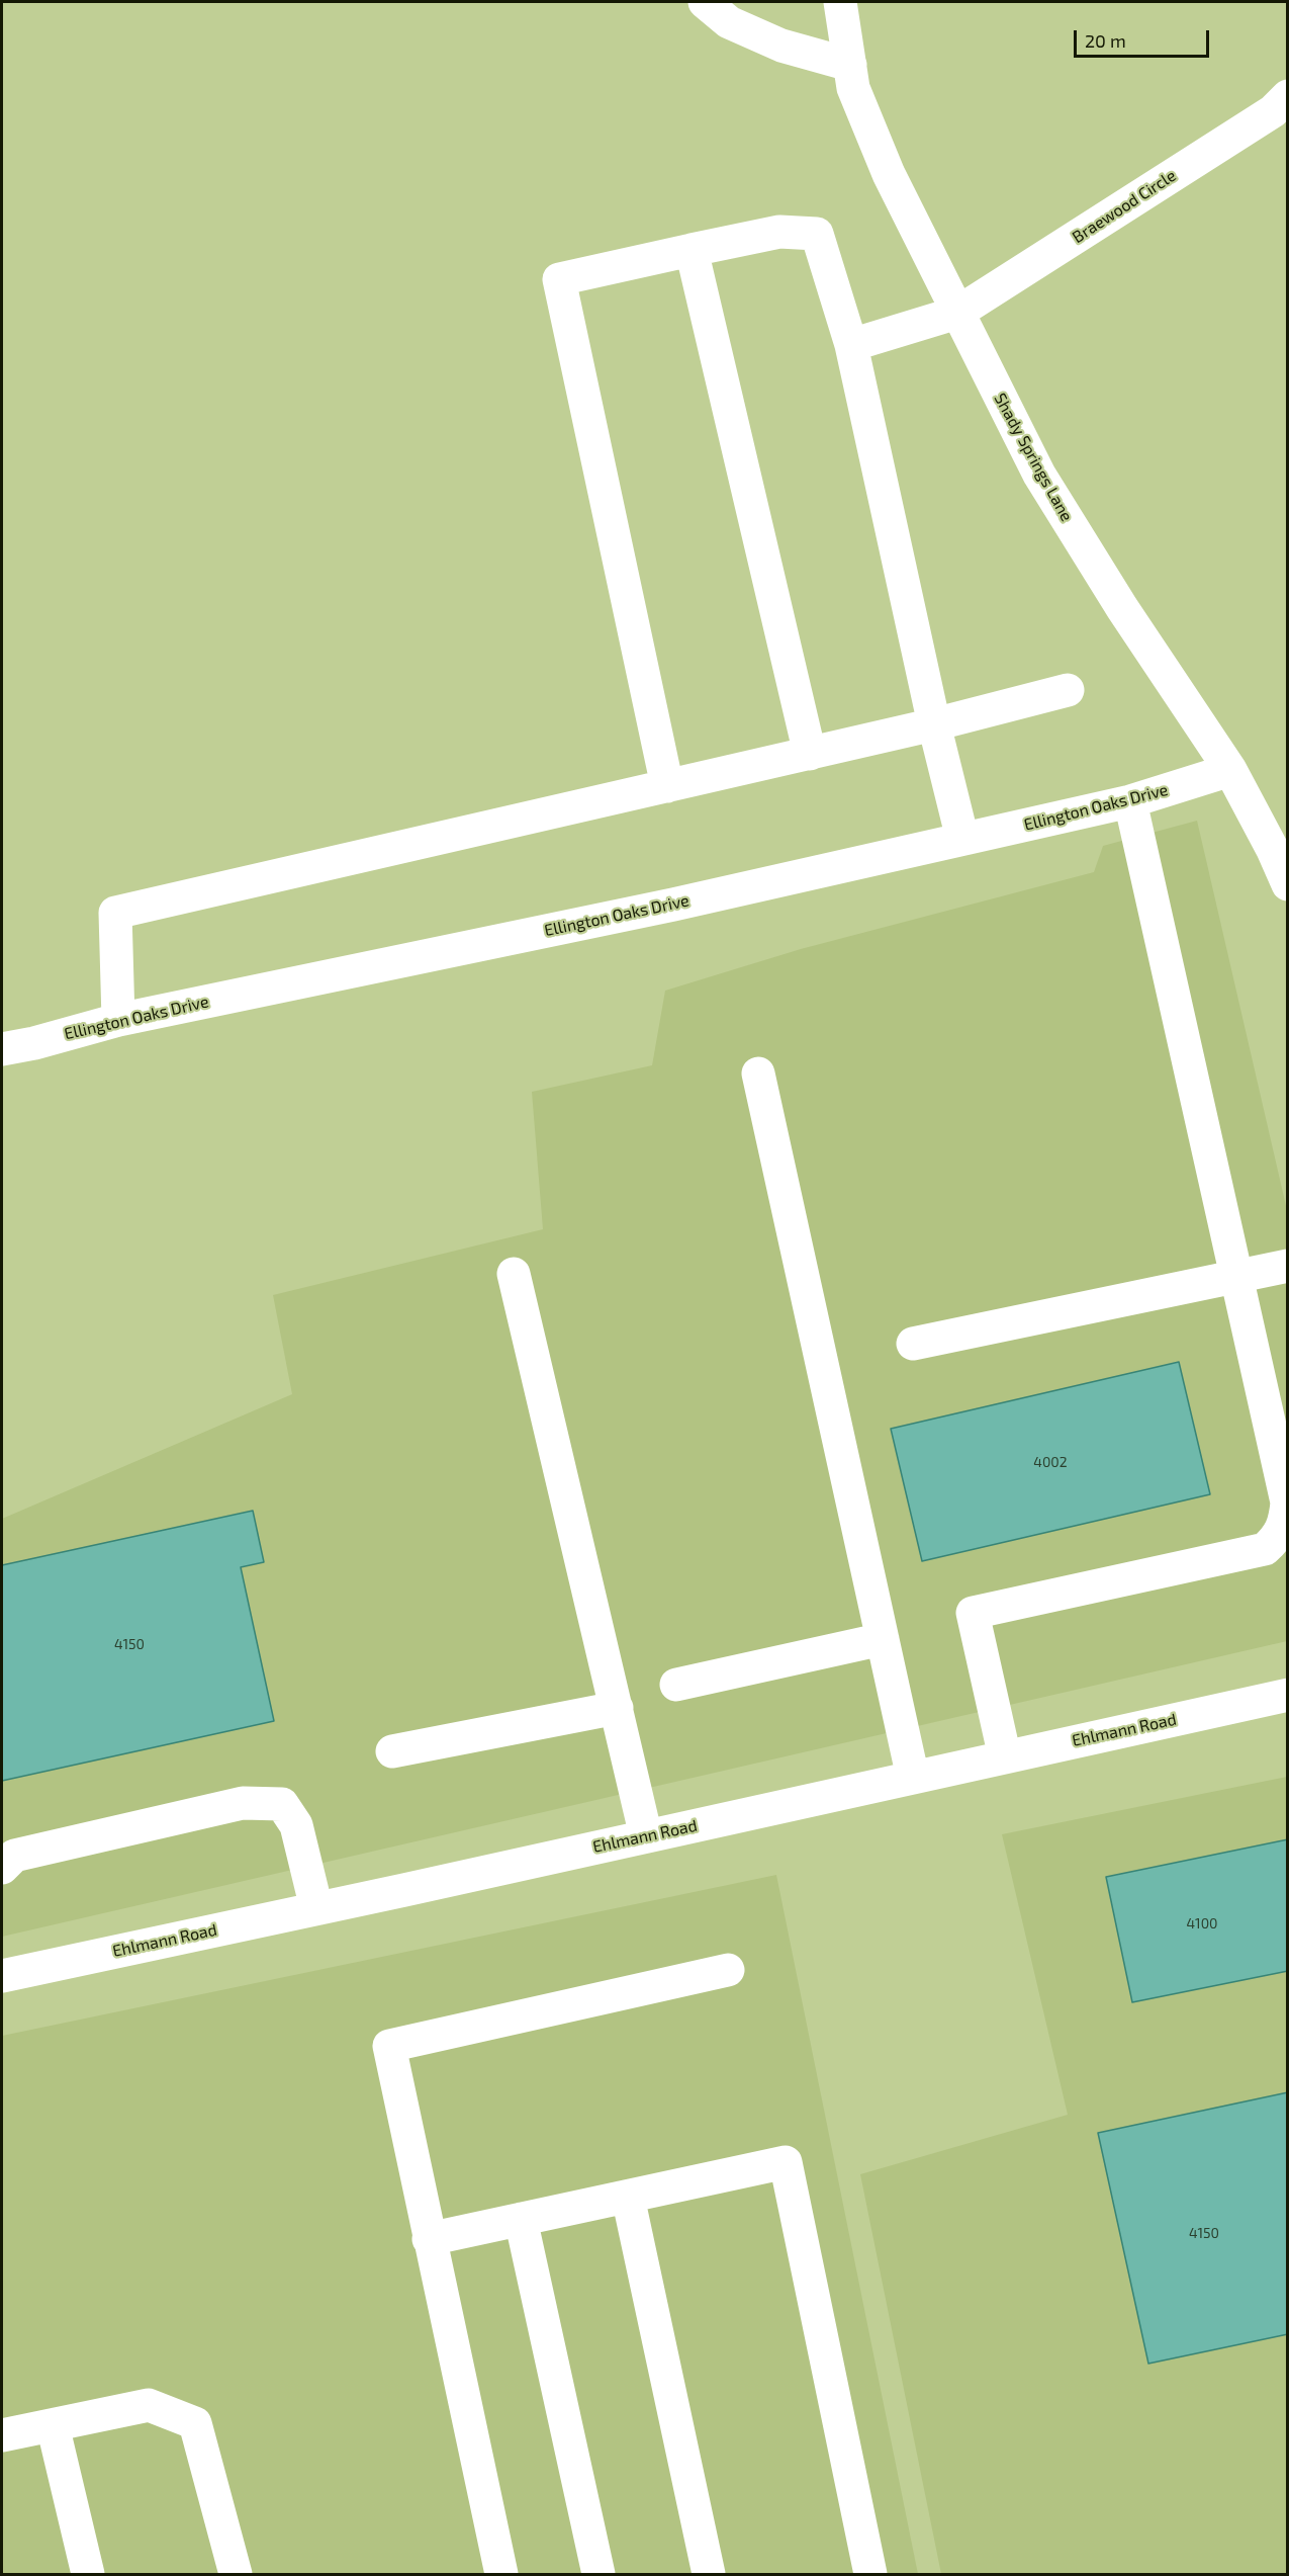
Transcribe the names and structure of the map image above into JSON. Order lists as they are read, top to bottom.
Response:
{
  "streets": {
    "street": [
      "Braewood Circle",
      "Shady Springs Lane",
      "Ellington Oaks Drive",
      "Ehlmann Road"
    ]
  },
  "crossings": [
    ["Braewood Circle", "Shady Springs Lane"],
    ["Shady Springs Lane", "Ellington Oaks Drive"]
  ],
  "house_numbers": [
    "4002",
    "4150",
    "4100",
    "4150"
  ],
  "scale_bar": "20 m"
}
